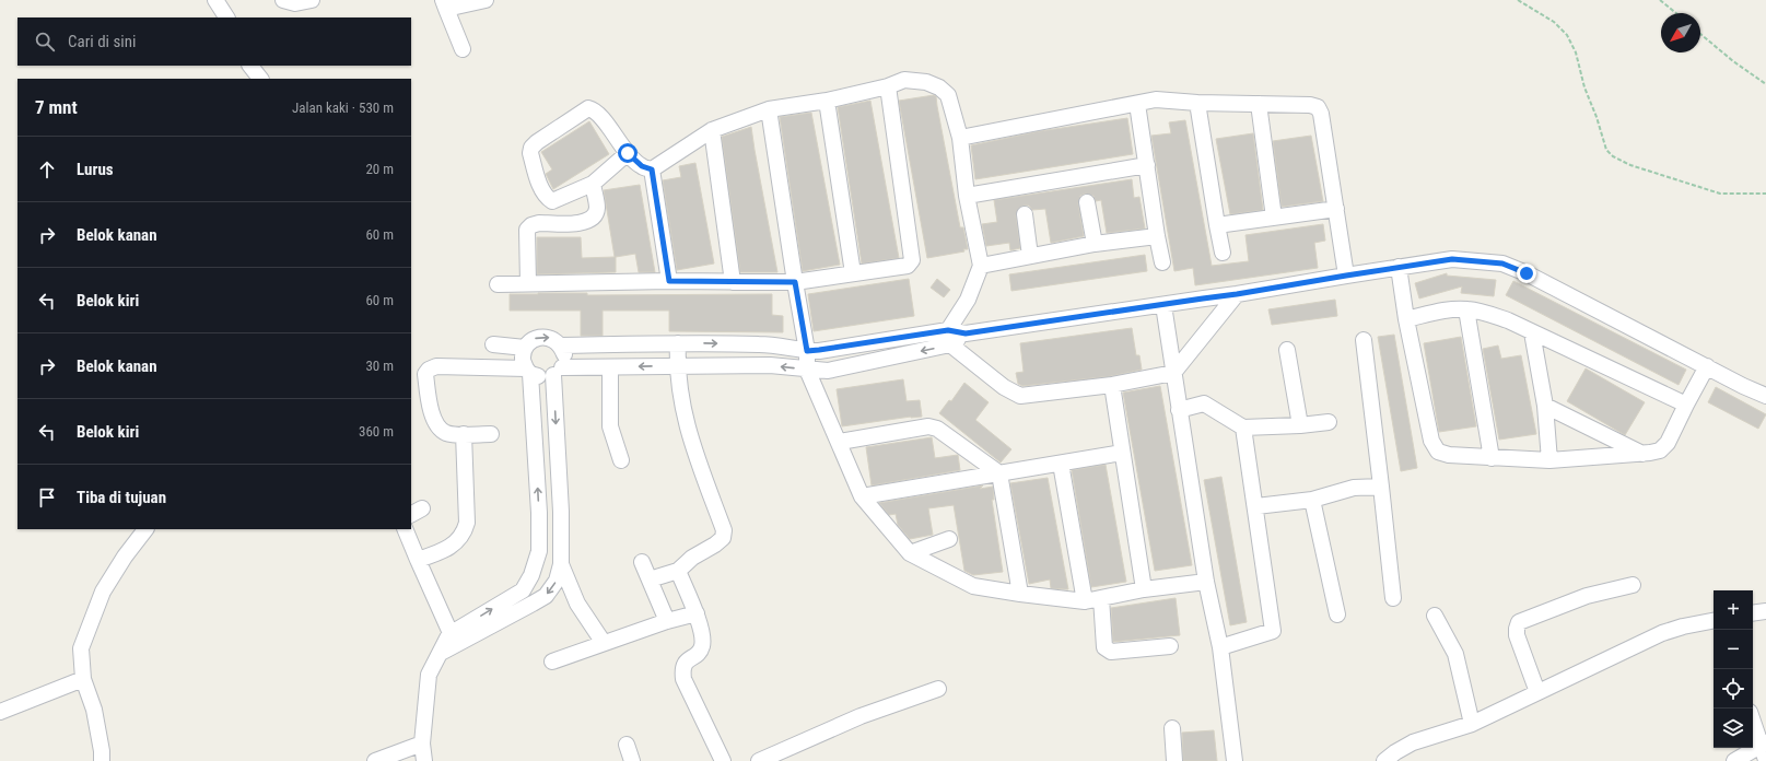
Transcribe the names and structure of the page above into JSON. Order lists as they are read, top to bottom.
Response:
{
  "north": "bottom left",
  "page": {
    "search": "Cari di sini",
    "heading": ["7 mnt", "Jalan kaki · 530 m"],
    "list": [
      ["Lurus", "20 m"],
      ["Belok kanan", "60 m"],
      ["Belok kiri", "60 m"],
      ["Belok kanan", "30 m"],
      ["Belok kiri", "360 m"],
      "Tiba di tujuan"
    ],
    "map_buttons": ["+", "−"]
  }
}
